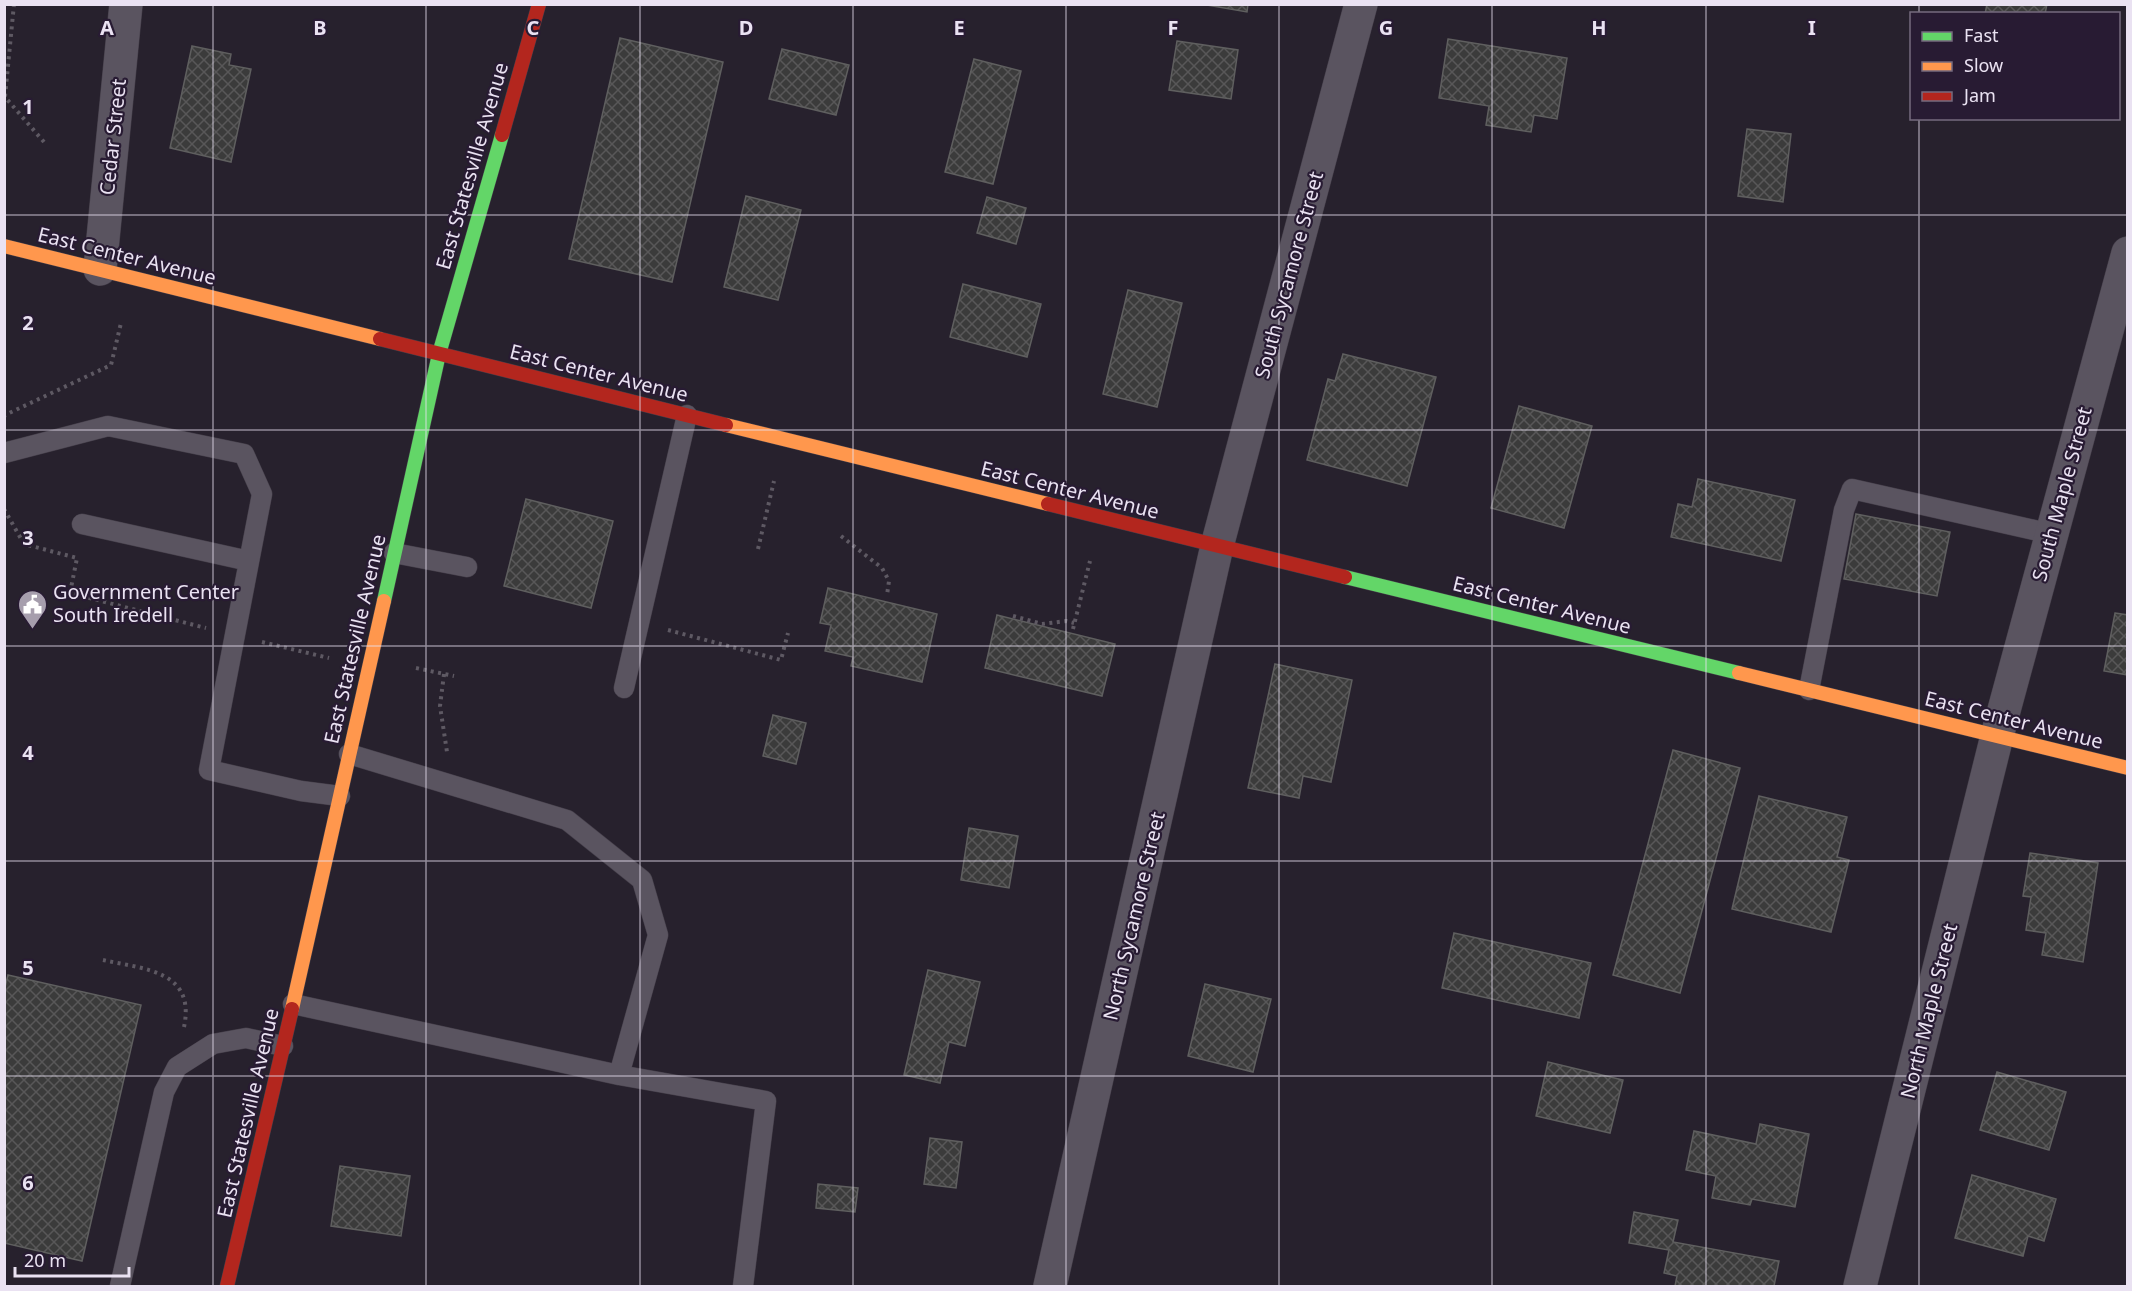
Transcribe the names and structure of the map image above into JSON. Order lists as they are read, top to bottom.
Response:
{
  "streets": {
    "street": [
      "Cedar Street",
      "East Statesville Avenue",
      "East Center Avenue",
      "South Sycamore Street",
      "South Maple Street",
      "North Sycamore Street",
      "North Maple Street"
    ]
  },
  "crossings": [
    ["Cedar Street", "East Center Avenue"],
    ["East Statesville Avenue", "East Center Avenue"],
    ["East Center Avenue", "South Sycamore Street"],
    ["East Center Avenue", "South Maple Street"],
    ["East Center Avenue", "North Sycamore Street"],
    ["East Center Avenue", "North Maple Street"],
    ["South Sycamore Street", "North Sycamore Street"],
    ["South Maple Street", "North Maple Street"]
  ],
  "places": {
    "public building": ["Government Center South Iredell"]
  },
  "legend": ["Fast", "Slow", "Jam"],
  "scale_bar": "20 m",
  "grid": {
    "columns": [
      "A",
      "B",
      "C",
      "D",
      "E",
      "F",
      "G",
      "H",
      "I"
    ],
    "rows": [
      "1",
      "2",
      "3",
      "4",
      "5",
      "6"
    ]
  }
}
